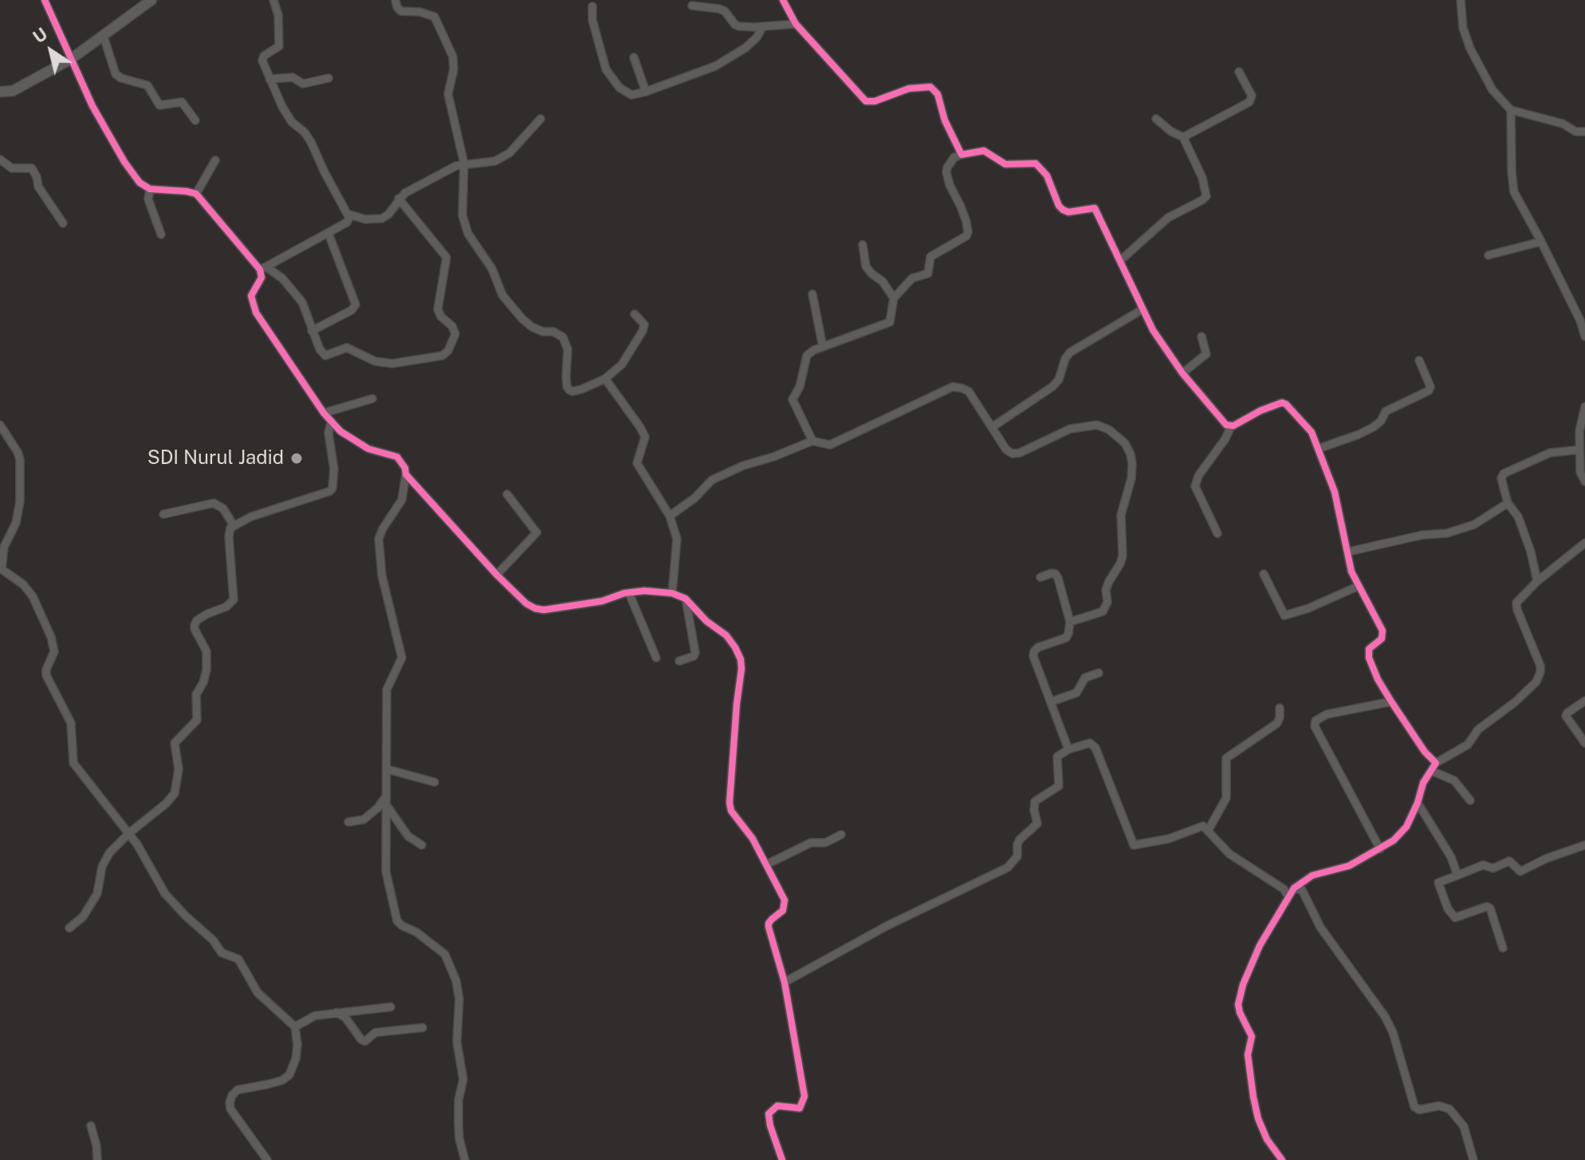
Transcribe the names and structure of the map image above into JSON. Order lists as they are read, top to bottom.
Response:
{
  "places": ["SDI Nurul Jadid"],
  "north": "top left"
}
